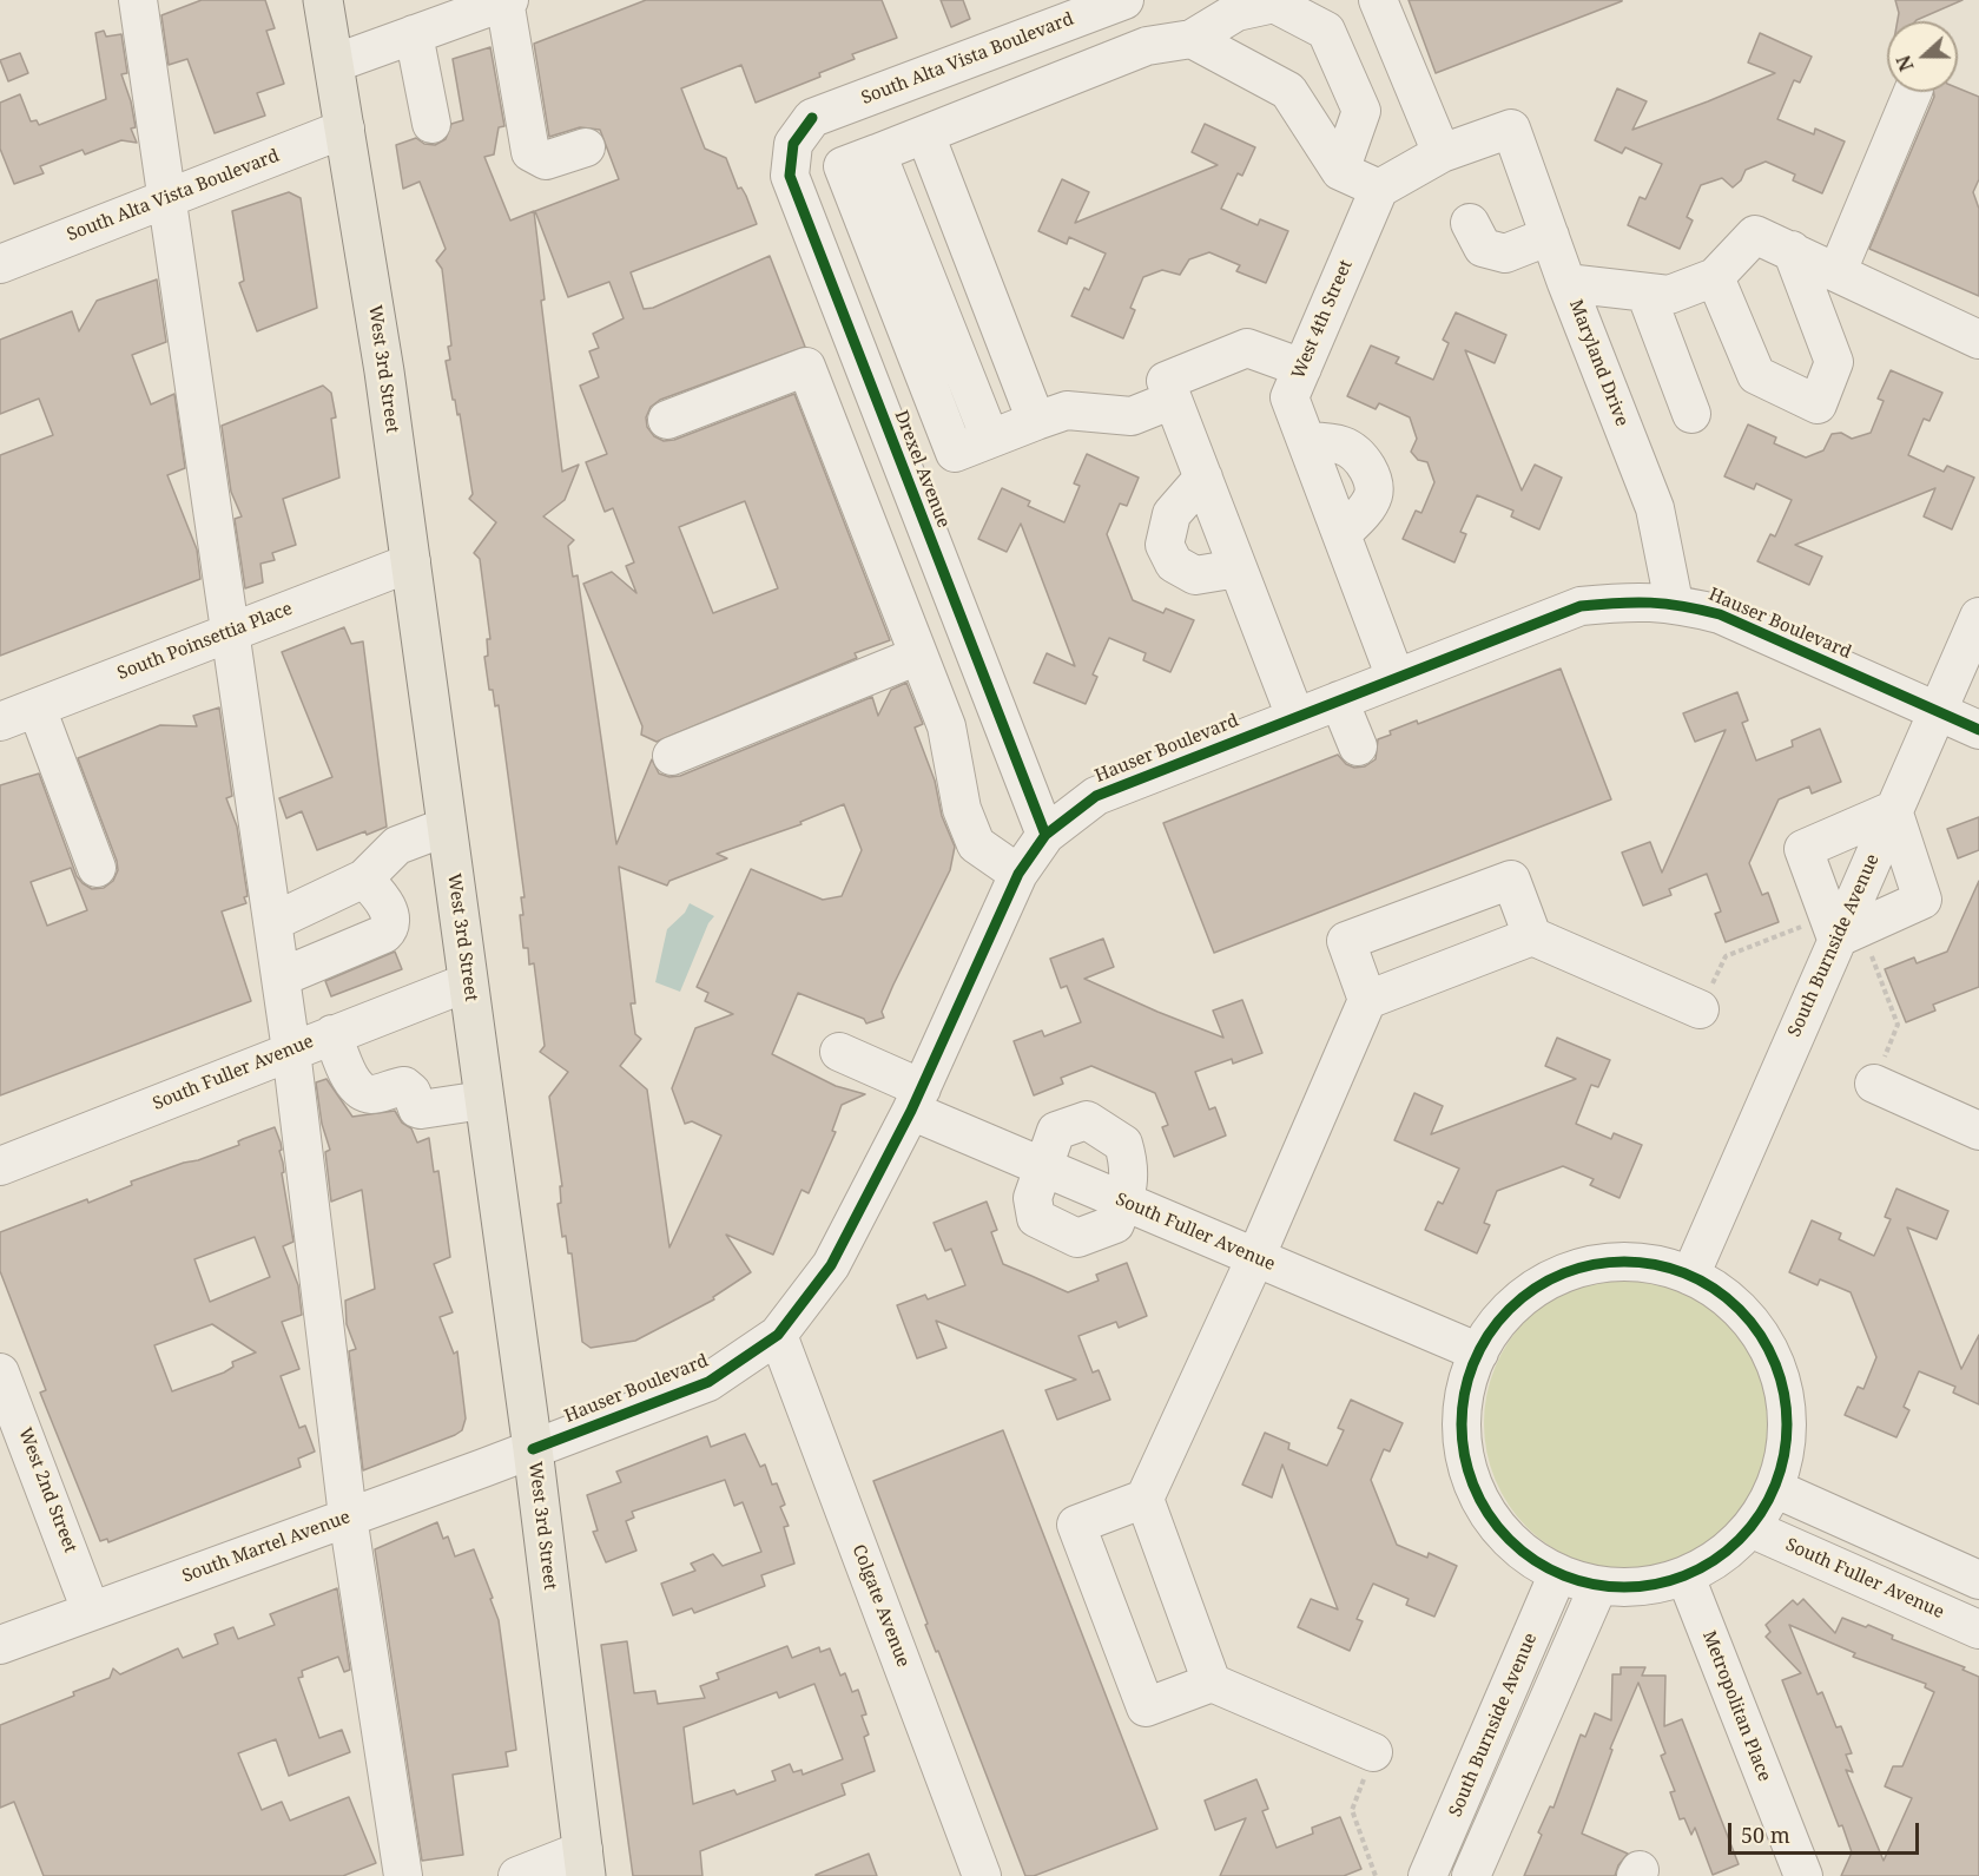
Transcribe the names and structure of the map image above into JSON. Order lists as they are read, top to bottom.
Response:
{
  "streets": {
    "main road": ["West 3rd Street"],
    "street": [
      "South Alta Vista Boulevard",
      "West 4th Street",
      "Maryland Drive",
      "Drexel Avenue",
      "Hauser Boulevard",
      "South Poinsettia Place",
      "South Burnside Avenue",
      "South Fuller Avenue",
      "West 2nd Street",
      "South Martel Avenue",
      "Colgate Avenue",
      "Metropolitan Place"
    ]
  },
  "crossings": [
    ["South Alta Vista Boulevard", "West 3rd Street"],
    ["South Alta Vista Boulevard", "Drexel Avenue"],
    ["West 4th Street", "Hauser Boulevard"],
    ["Maryland Drive", "Hauser Boulevard"],
    ["West 3rd Street", "Hauser Boulevard"],
    ["West 3rd Street", "South Poinsettia Place"],
    ["West 3rd Street", "South Fuller Avenue"],
    ["West 3rd Street", "South Martel Avenue"],
    ["Drexel Avenue", "Hauser Boulevard"],
    ["Hauser Boulevard", "South Burnside Avenue"],
    ["Hauser Boulevard", "South Fuller Avenue"],
    ["Hauser Boulevard", "South Martel Avenue"],
    ["Hauser Boulevard", "Colgate Avenue"],
    ["West 2nd Street", "South Martel Avenue"]
  ],
  "scale_bar": "50 m",
  "north": "left"
}
